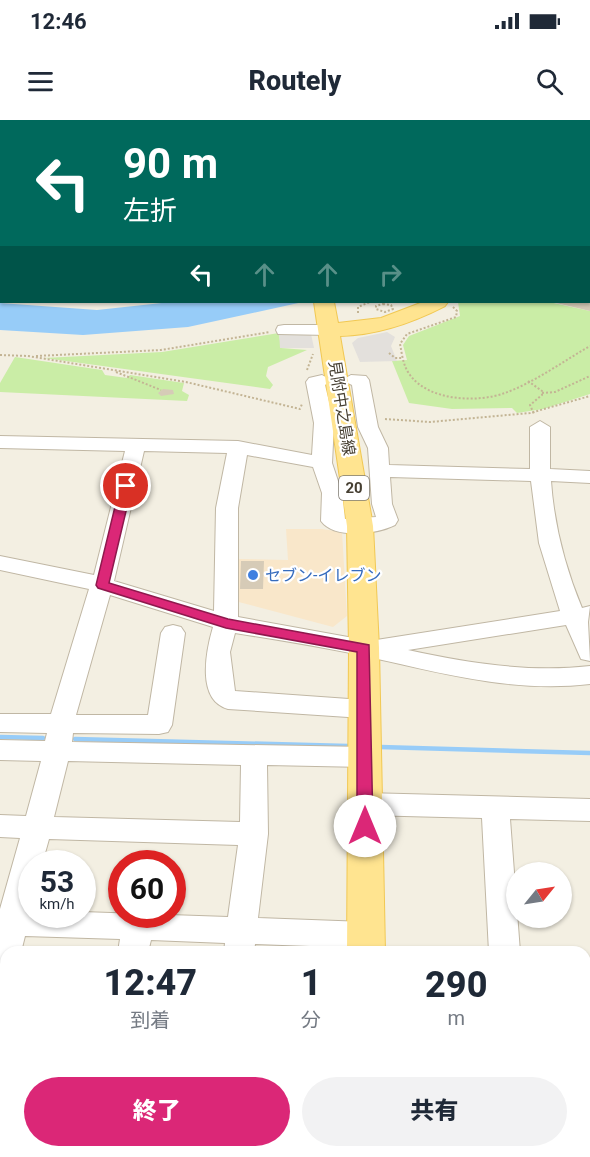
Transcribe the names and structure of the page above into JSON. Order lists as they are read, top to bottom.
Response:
{
  "streets": {
    "main road": ["見附中之島線", "20"]
  },
  "places": ["セブン-イレブン"],
  "north": "top right",
  "page": {
    "status": "12:46",
    "header": "Routely",
    "turn": ["90 m", "左折"],
    "speed": "53 km/h",
    "limit": "60",
    "eta": [
      "12:47",
      "到着",
      "1",
      "分",
      "290",
      "m"
    ],
    "buttons": ["終了", "共有"]
  }
}
